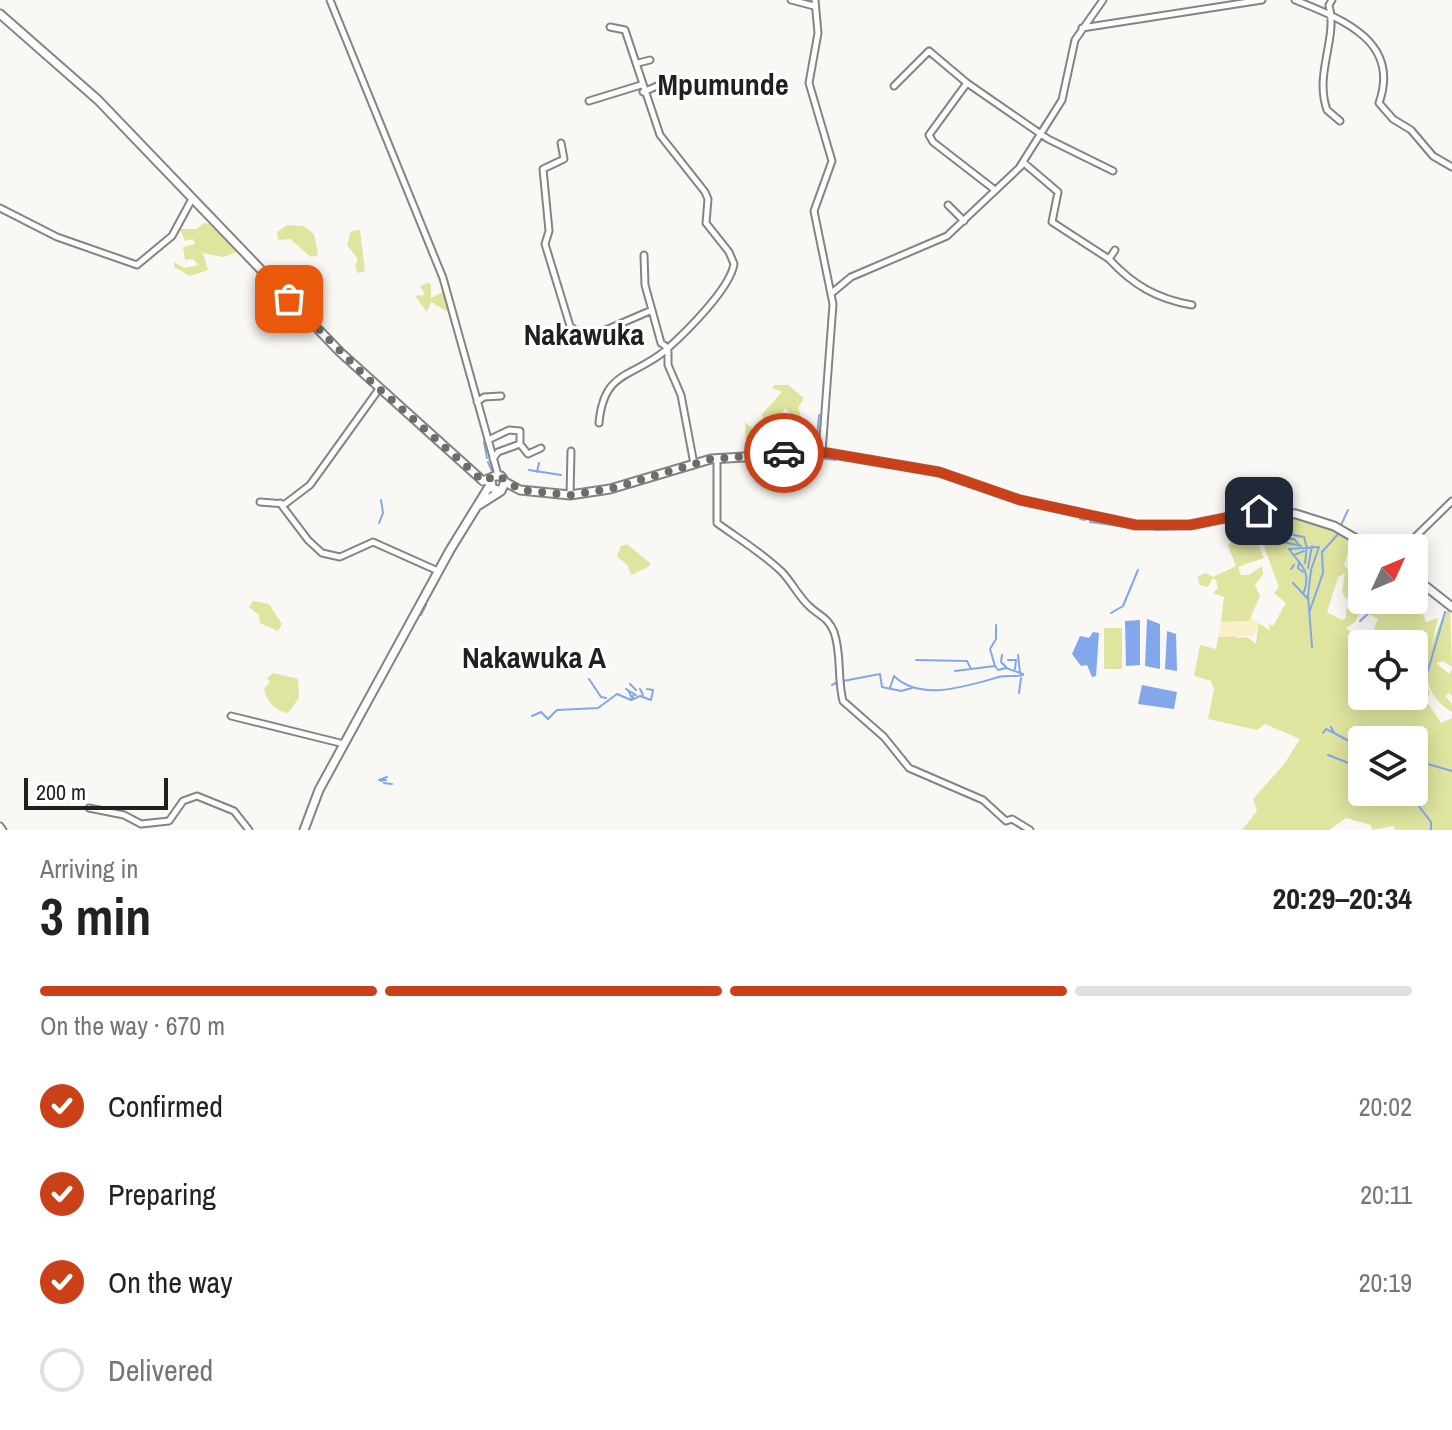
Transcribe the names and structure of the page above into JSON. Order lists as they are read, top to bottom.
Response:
{
  "districts": ["Mpumunde", "Nakawuka", "Nakawuka A"],
  "scale_bar": "200 m",
  "north": "top right",
  "page": {
    "scale": "200 m",
    "heading": ["3 min", "Arriving in", "20:29–20:34"],
    "bar": "On the way · 670 m",
    "list": [
      ["Confirmed", "20:02"],
      ["Preparing", "20:11"],
      ["On the way", "20:19"],
      "Delivered"
    ]
  }
}
